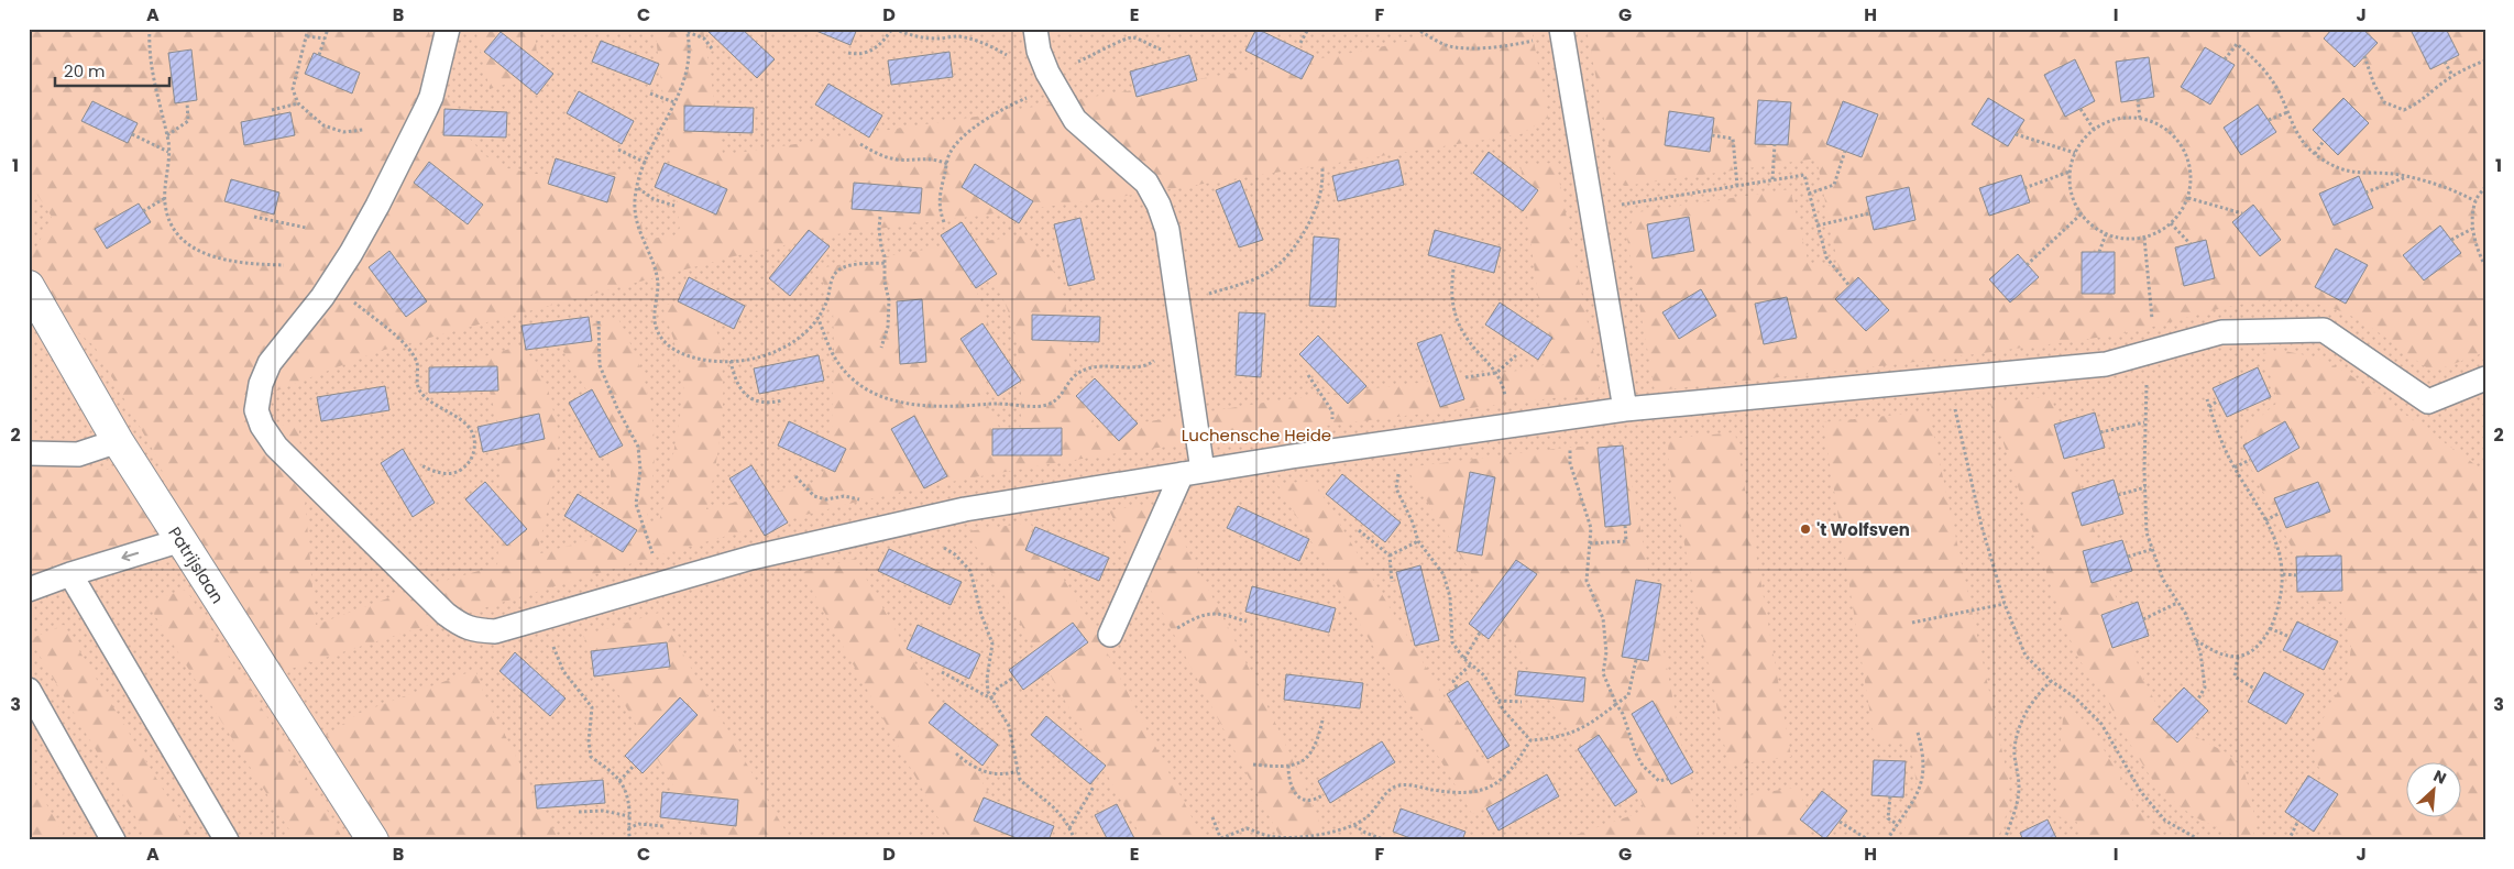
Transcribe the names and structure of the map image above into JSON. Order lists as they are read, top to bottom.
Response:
{
  "streets": {
    "street": ["Patrijslaan"]
  },
  "parks": ["Luchensche Heide"],
  "places": ["'t Wolfsven"],
  "scale_bar": "20 m",
  "north": "top right",
  "grid": {
    "columns": [
      "A",
      "B",
      "C",
      "D",
      "E",
      "F",
      "G",
      "H",
      "I",
      "J"
    ],
    "rows": ["1", "2", "3"]
  }
}
